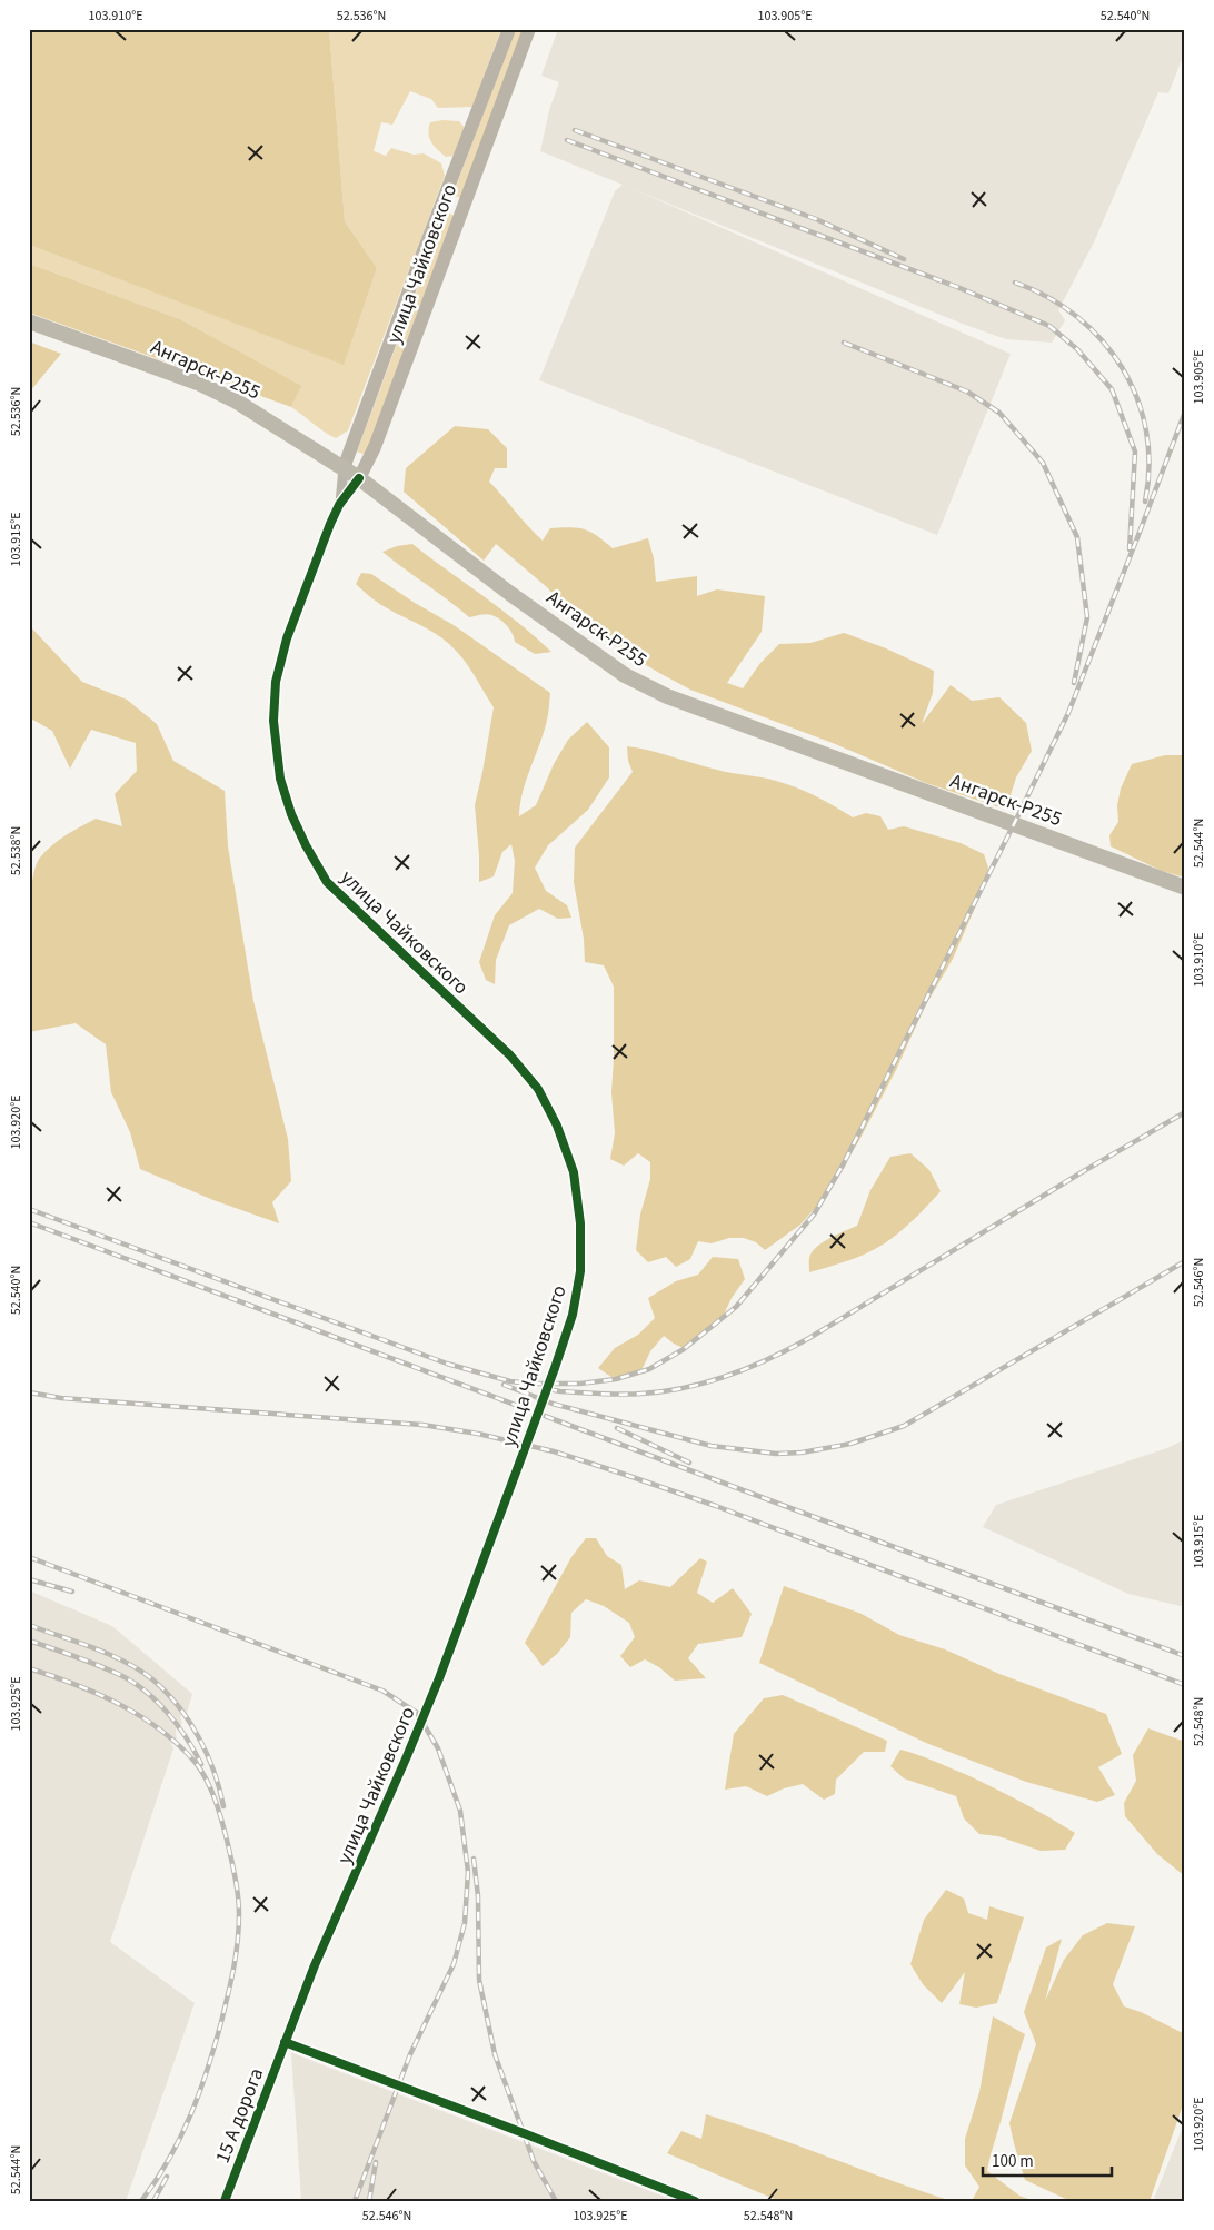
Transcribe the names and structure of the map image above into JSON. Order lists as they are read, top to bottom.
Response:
{
  "streets": {
    "main road": ["улица Чайковского", "Ангарск-Р255"],
    "street": ["15 А дорога"]
  },
  "crossings": [
    ["улица Чайковского", "Ангарск-Р255"],
    ["улица Чайковского", "15 А дорога"]
  ],
  "scale_bar": "100 m",
  "coordinates": [
    "103.910°E",
    "52.536°N",
    "103.905°E",
    "52.540°N",
    "103.915°E",
    "52.544°N",
    "52.538°N",
    "103.920°E",
    "52.546°N",
    "103.925°E",
    "52.548°N"
  ]
}
